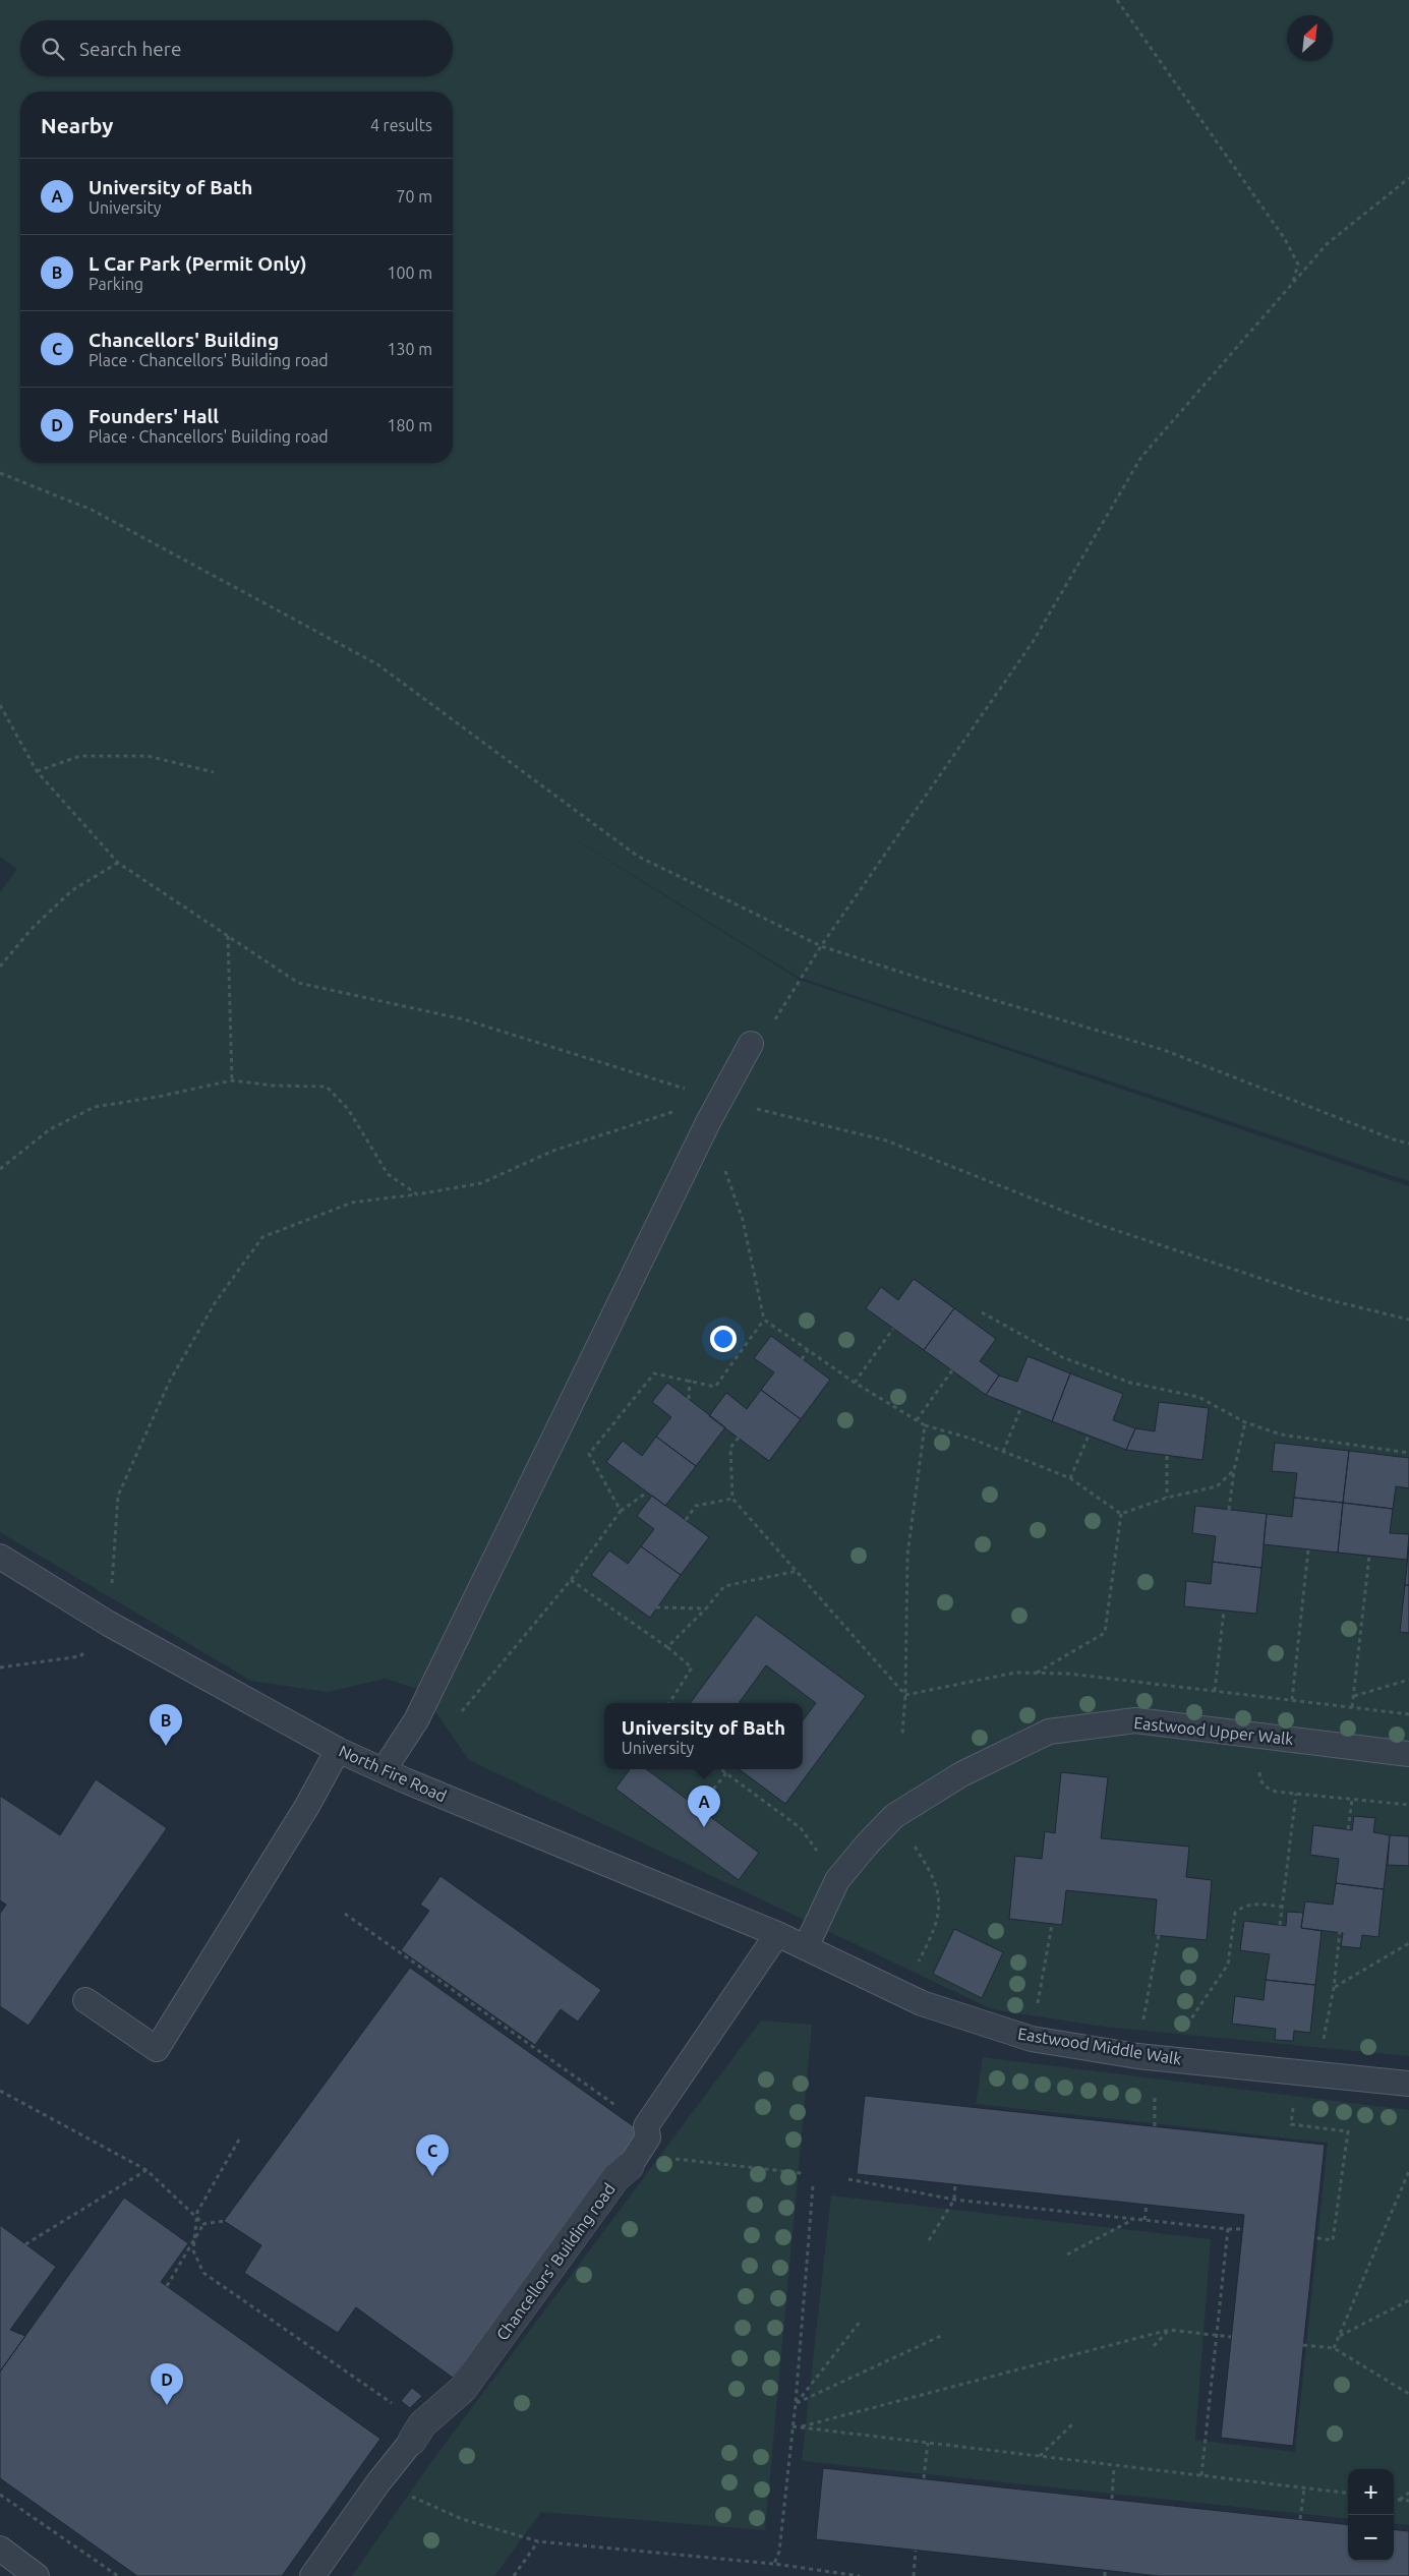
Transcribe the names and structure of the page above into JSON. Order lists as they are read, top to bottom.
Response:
{
  "streets": {
    "street": ["Chancellors' Building road"],
    "lane": ["Eastwood Upper Walk", "North Fire Road", "Eastwood Middle Walk"]
  },
  "crossings": [
    ["Eastwood Upper Walk", "North Fire Road"],
    ["Eastwood Upper Walk", "Eastwood Middle Walk"],
    ["North Fire Road", "Eastwood Middle Walk"],
    ["North Fire Road", "Chancellors' Building road"]
  ],
  "north": "top right",
  "page": {
    "search": "Search here",
    "heading": ["Nearby", "4 results"],
    "list": [
      {
        "mark": "A",
        "name": "University of Bath",
        "note": "University",
        "value": "70 m"
      },
      {
        "mark": "B",
        "name": "L Car Park (Permit Only)",
        "note": "Parking",
        "value": "100 m"
      },
      {
        "mark": "C",
        "name": "Chancellors' Building",
        "note": "Place · Chancellors' Building road",
        "value": "130 m"
      },
      {
        "mark": "D",
        "name": "Founders' Hall",
        "note": "Place · Chancellors' Building road",
        "value": "180 m"
      }
    ],
    "popup": ["University of Bath", "University"],
    "pins": [
      "B",
      "A",
      "C",
      "D"
    ],
    "map_buttons": ["+", "−"]
  }
}
